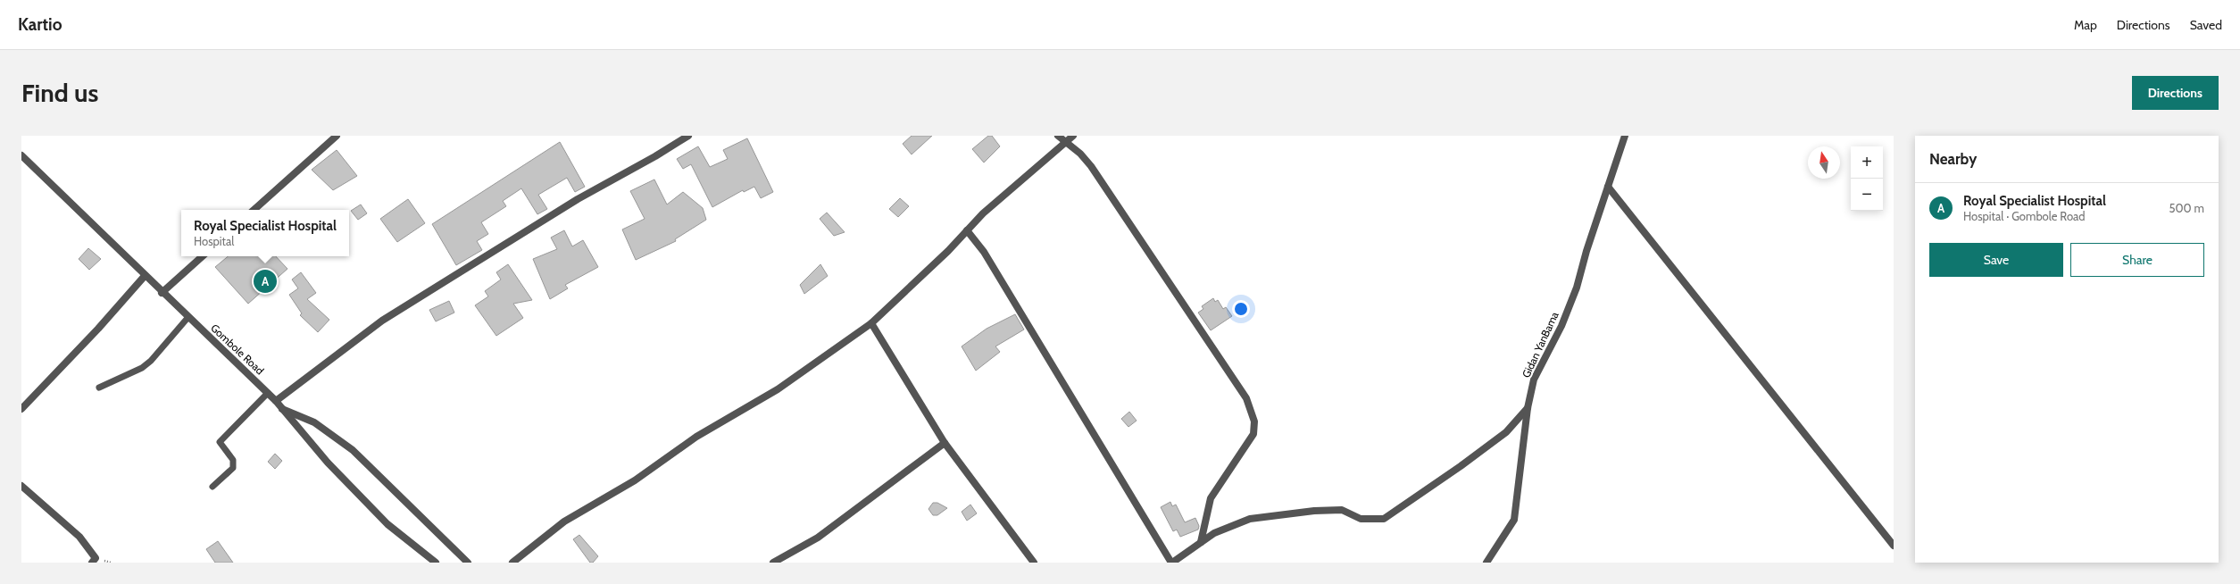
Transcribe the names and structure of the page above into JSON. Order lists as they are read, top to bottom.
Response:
{
  "streets": {
    "street": ["Gidan YanBama", "Gombole Road"]
  },
  "north": "top",
  "page": {
    "header": "Kartio",
    "nav": ["Map", "Directions", "Saved"],
    "buttons": [
      "Directions",
      ["Save", "Share"]
    ],
    "title": "Find us",
    "heading": "Nearby",
    "map_buttons": ["+", "−"],
    "list": [
      {
        "mark": "A",
        "name": "Royal Specialist Hospital",
        "note": "Hospital · Gombole Road",
        "value": "500 m"
      }
    ],
    "popup": ["Royal Specialist Hospital", "Hospital"],
    "pins": "A"
  }
}
